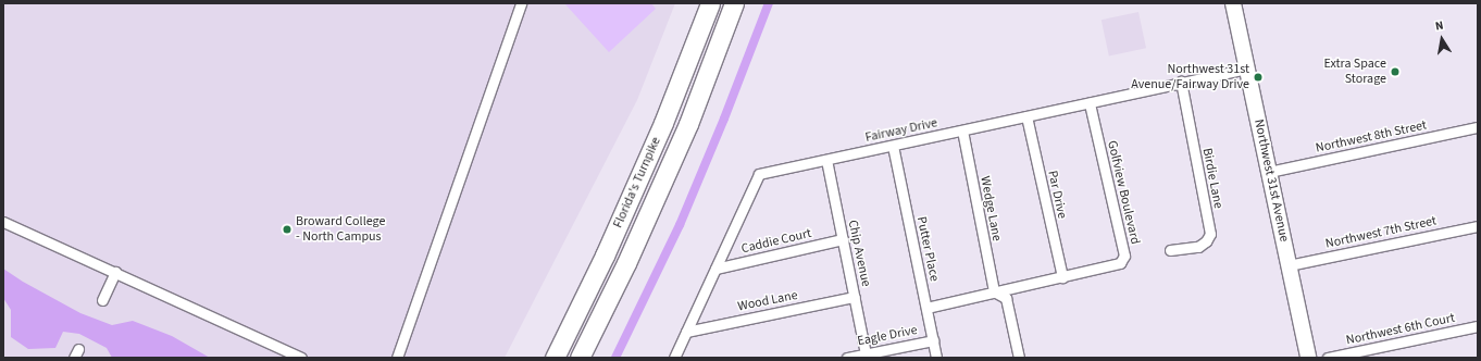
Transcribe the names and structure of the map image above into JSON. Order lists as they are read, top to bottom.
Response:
{
  "streets": {
    "highway": ["Florida's Turnpike"],
    "main road": ["Northwest 31st Avenue"],
    "street": [
      "Fairway Drive",
      "Northwest 8th Street",
      "Birdie Lane",
      "Golfview Boulevard",
      "Par Drive",
      "Wedge Lane",
      "Northwest 7th Street",
      "Caddie Court",
      "Putter Place",
      "Chip Avenue",
      "Wood Lane",
      "Northwest 6th Court",
      "Eagle Drive"
    ]
  },
  "crossings": [
    ["Fairway Drive", "Birdie Lane"],
    ["Fairway Drive", "Northwest 31st Avenue"],
    ["Fairway Drive", "Golfview Boulevard"],
    ["Fairway Drive", "Par Drive"],
    ["Fairway Drive", "Wedge Lane"],
    ["Fairway Drive", "Caddie Court"],
    ["Fairway Drive", "Putter Place"],
    ["Fairway Drive", "Chip Avenue"],
    ["Fairway Drive", "Wood Lane"],
    ["Northwest 8th Street", "Northwest 31st Avenue"],
    ["Northwest 31st Avenue", "Northwest 7th Street"],
    ["Golfview Boulevard", "Par Drive"],
    ["Golfview Boulevard", "Wedge Lane"],
    ["Golfview Boulevard", "Putter Place"],
    ["Caddie Court", "Chip Avenue"],
    ["Putter Place", "Eagle Drive"],
    ["Chip Avenue", "Wood Lane"],
    ["Chip Avenue", "Eagle Drive"]
  ],
  "places": ["Extra Space Storage", "Northwest 31st Avenue/Fairway Drive", "Broward College - North Campus"],
  "north": "top"
}
